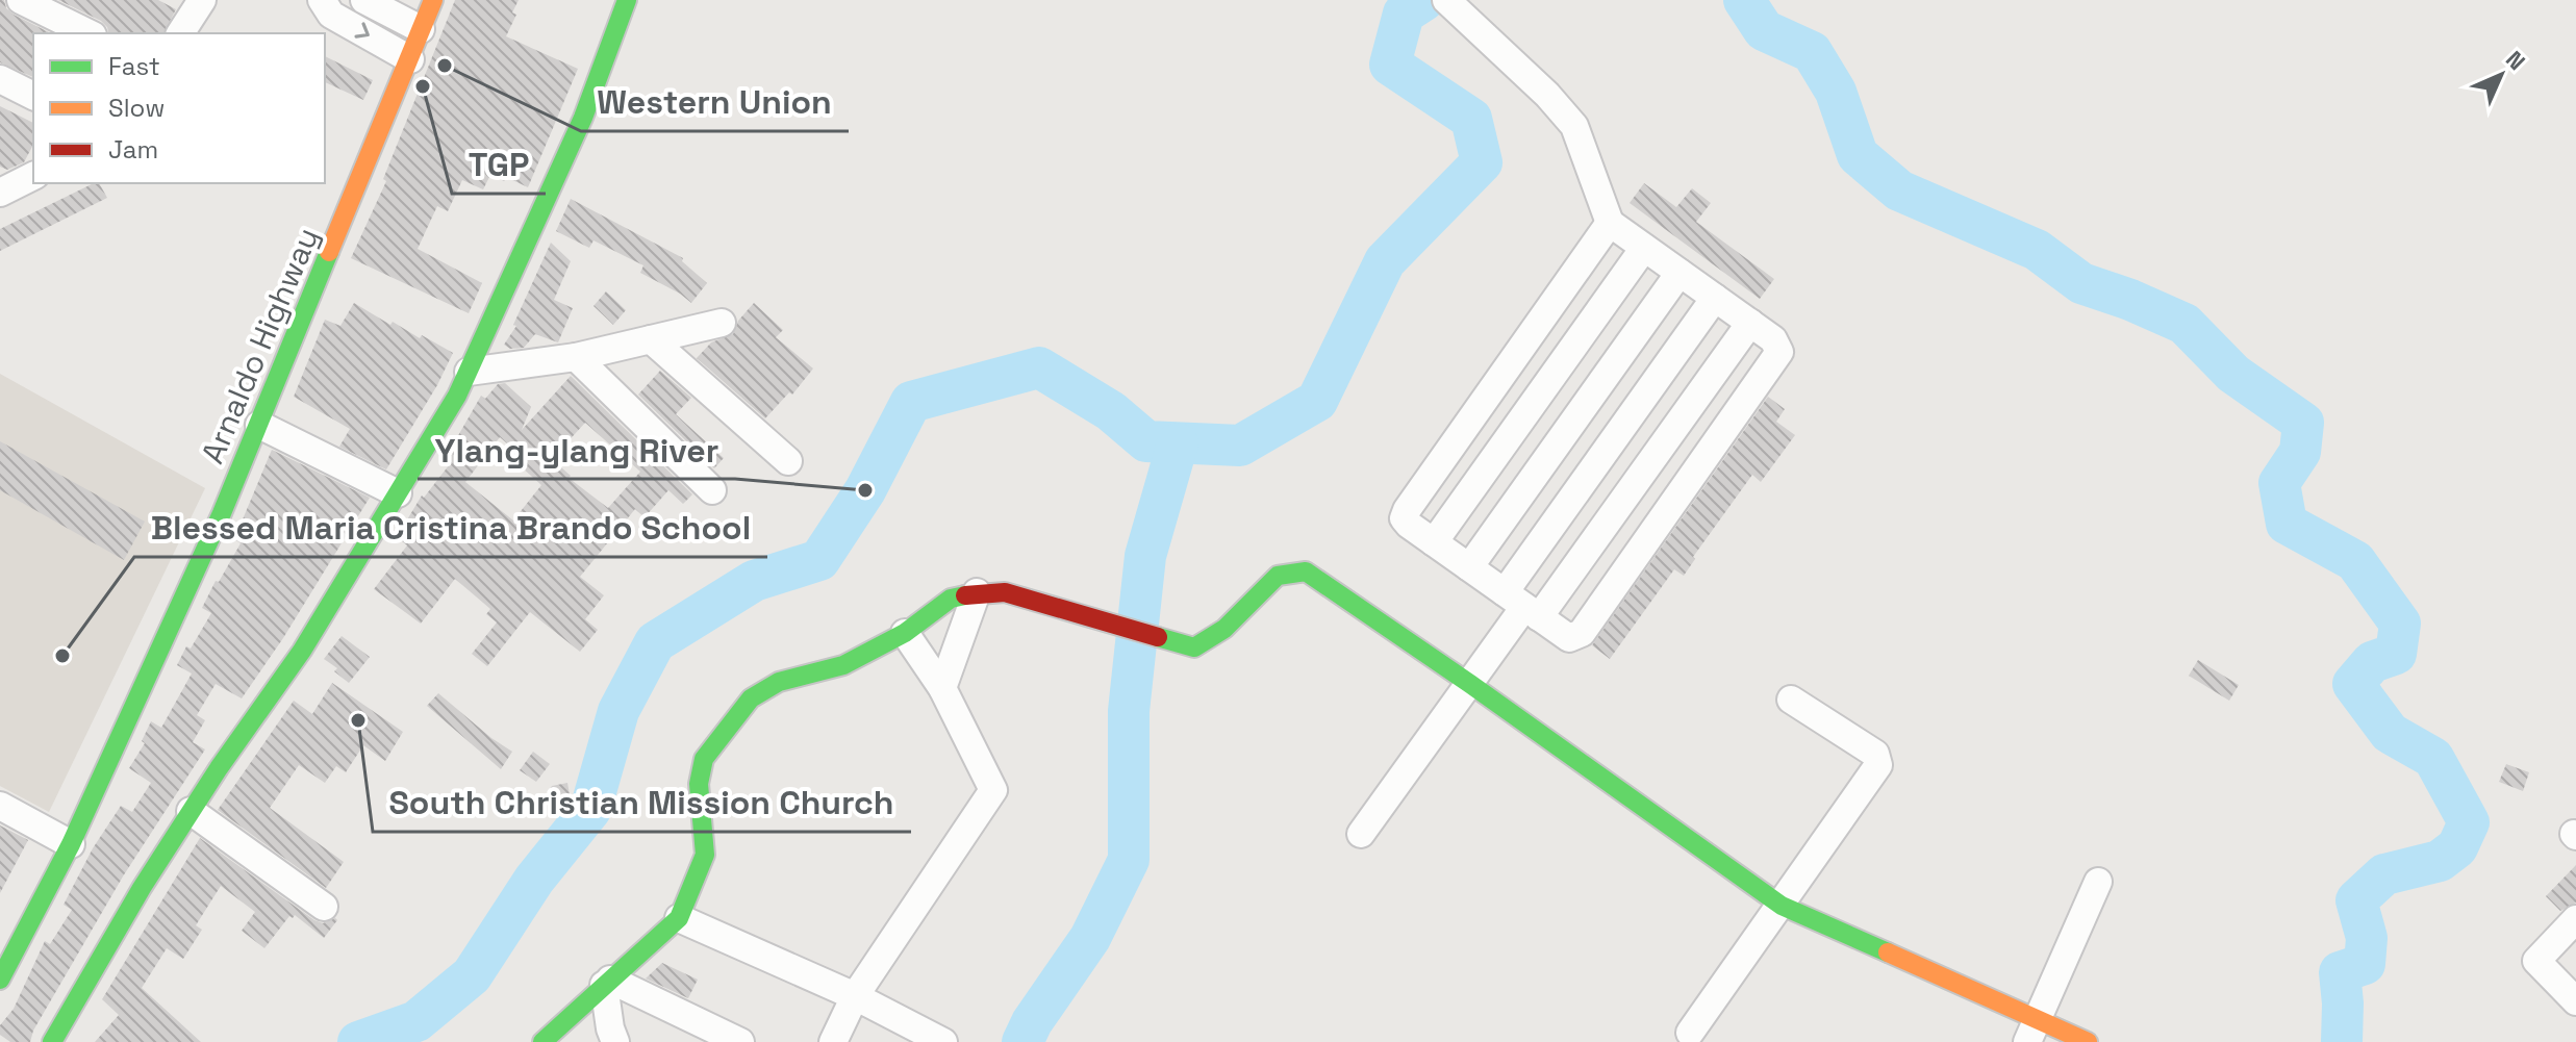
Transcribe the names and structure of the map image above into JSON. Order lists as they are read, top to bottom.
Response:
{
  "streets": {
    "street": ["Arnaldo Highway"]
  },
  "places": [
    "Western Union",
    "TGP",
    "Ylang-ylang River",
    "Blessed Maria Cristina Brando School",
    "South Christian Mission Church"
  ],
  "legend": ["Fast", "Slow", "Jam"],
  "north": "top right"
}
